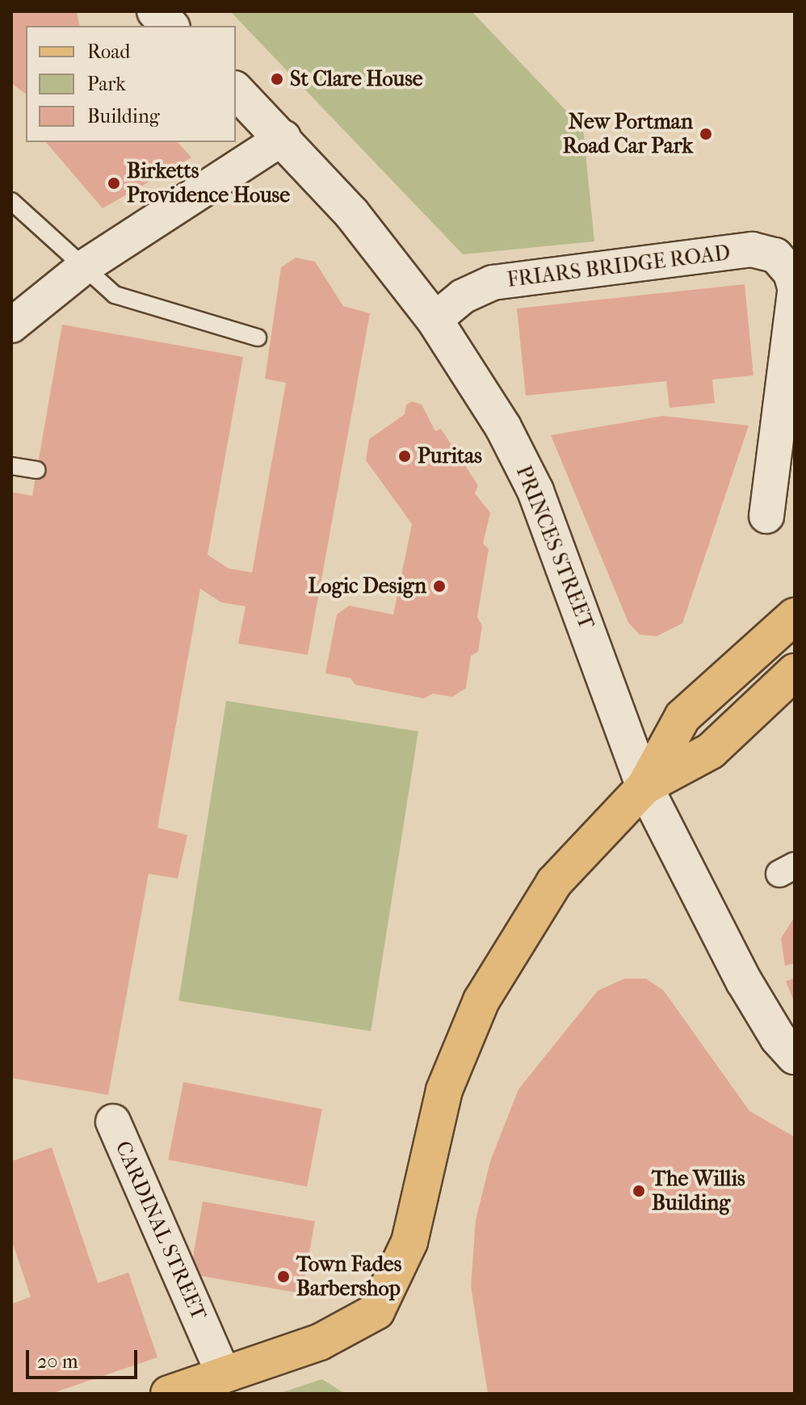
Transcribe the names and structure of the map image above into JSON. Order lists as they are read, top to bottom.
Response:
{
  "streets": {
    "main road": ["PRINCES STREET"],
    "street": ["FRIARS BRIDGE ROAD", "CARDINAL STREET"]
  },
  "crossings": [
    ["FRIARS BRIDGE ROAD", "PRINCES STREET"]
  ],
  "places": [
    "St Clare House",
    "New Portman Road Car Park",
    "Birketts Providence House",
    "Puritas",
    "Logic Design",
    "The Willis Building",
    "Town Fades Barbershop"
  ],
  "legend": ["Road", "Park", "Building"],
  "scale_bar": "20 m"
}
